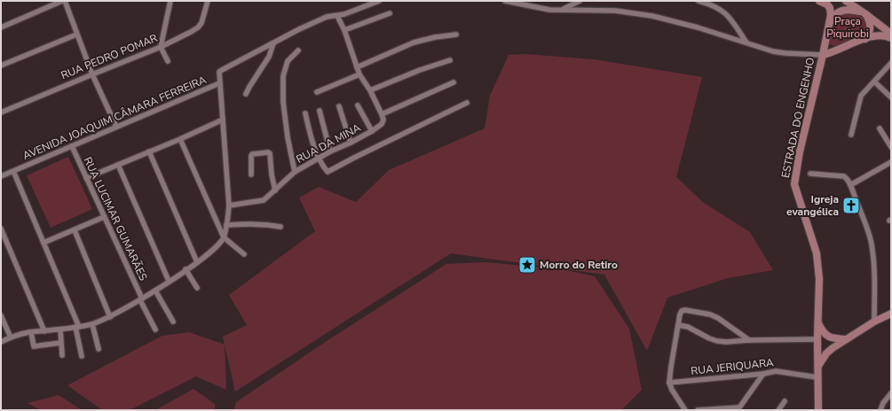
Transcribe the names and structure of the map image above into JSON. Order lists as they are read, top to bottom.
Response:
{
  "streets": {
    "street": [
      "RUA PEDRO POMAR",
      "AVENIDA JOAQUIM CÂMARA FERREIRA",
      "ESTRADA DO ENGENHO",
      "RUA DA MINA",
      "RUA LUCIMAR GUMARÃES",
      "RUA JERIQUARA"
    ]
  },
  "crossings": [
    ["AVENIDA JOAQUIM CÂMARA FERREIRA", "RUA LUCIMAR GUMARÃES"],
    ["ESTRADA DO ENGENHO", "RUA JERIQUARA"]
  ],
  "parks": ["Praça Piquirobi"],
  "places": {
    "church": ["Igreja evangélica"],
    "place": ["Morro do Retiro"]
  }
}
